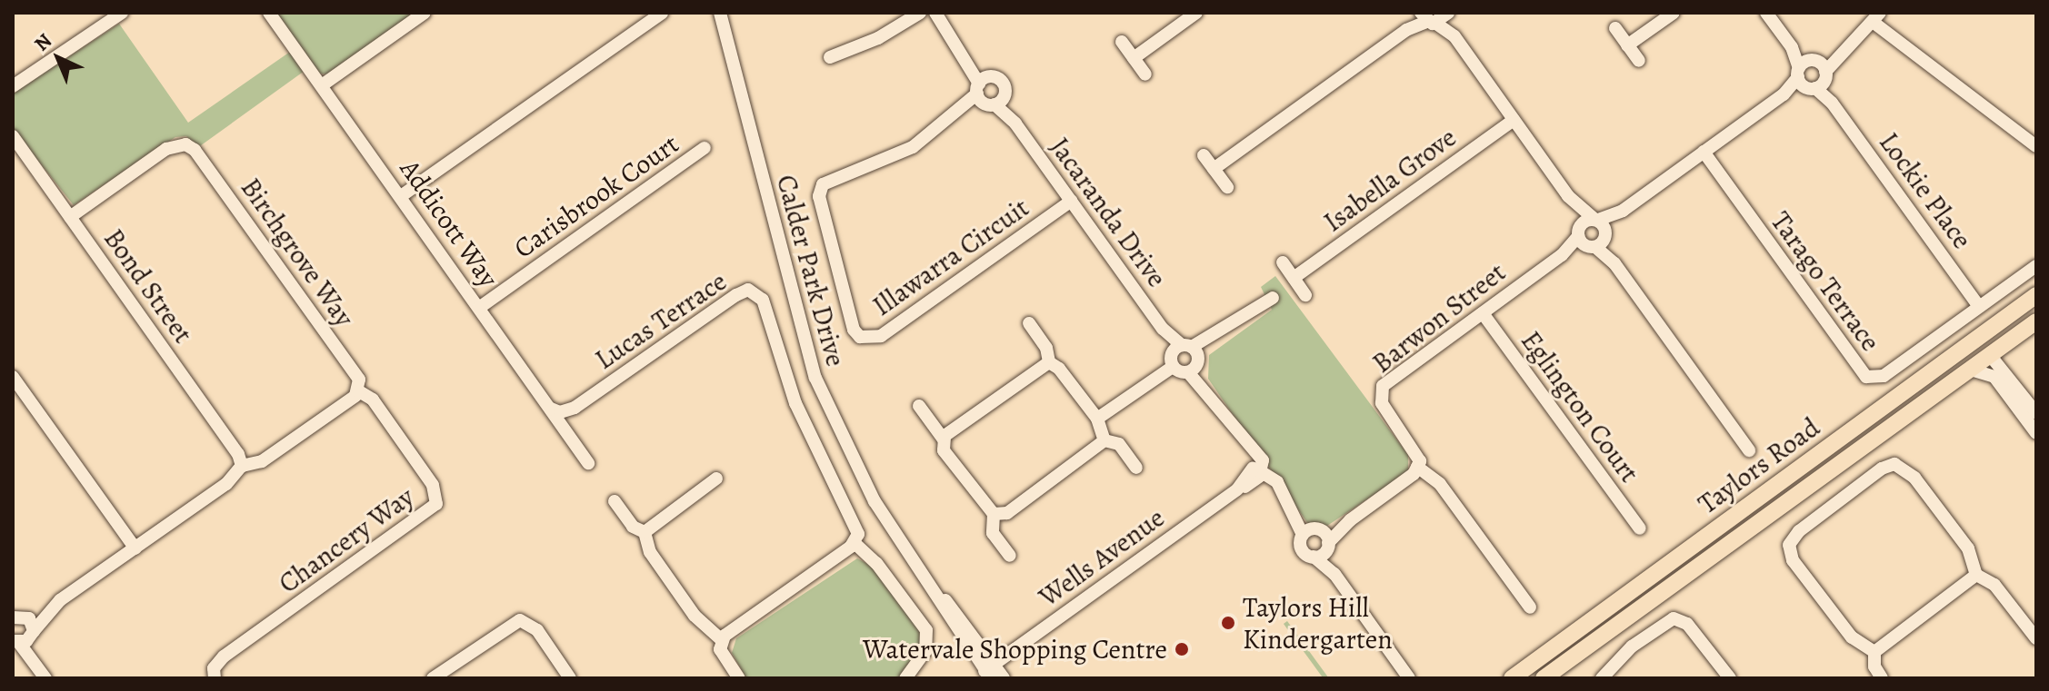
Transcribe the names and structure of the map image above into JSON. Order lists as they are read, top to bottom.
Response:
{
  "streets": {
    "main road": ["Taylors Road"],
    "street": [
      "Isabella Grove",
      "Lockie Place",
      "Carisbrook Court",
      "Jacaranda Drive",
      "Addicott Way",
      "Birchgrove Way",
      "Illawarra Circuit",
      "Calder Park Drive",
      "Tarago Terrace",
      "Bond Street",
      "Barwon Street",
      "Lucas Terrace",
      "Eglington Court",
      "Chancery Way",
      "Wells Avenue"
    ]
  },
  "crossings": [
    ["Lockie Place", "Tarago Terrace"],
    ["Lockie Place", "Barwon Street"],
    ["Carisbrook Court", "Addicott Way"],
    ["Jacaranda Drive", "Illawarra Circuit"],
    ["Jacaranda Drive", "Wells Avenue"],
    ["Addicott Way", "Lucas Terrace"],
    ["Birchgrove Way", "Bond Street"],
    ["Birchgrove Way", "Chancery Way"],
    ["Calder Park Drive", "Wells Avenue"],
    ["Tarago Terrace", "Barwon Street"],
    ["Barwon Street", "Eglington Court"]
  ],
  "places": ["Taylors Hill Kindergarten", "Watervale Shopping Centre"],
  "north": "top left"
}
